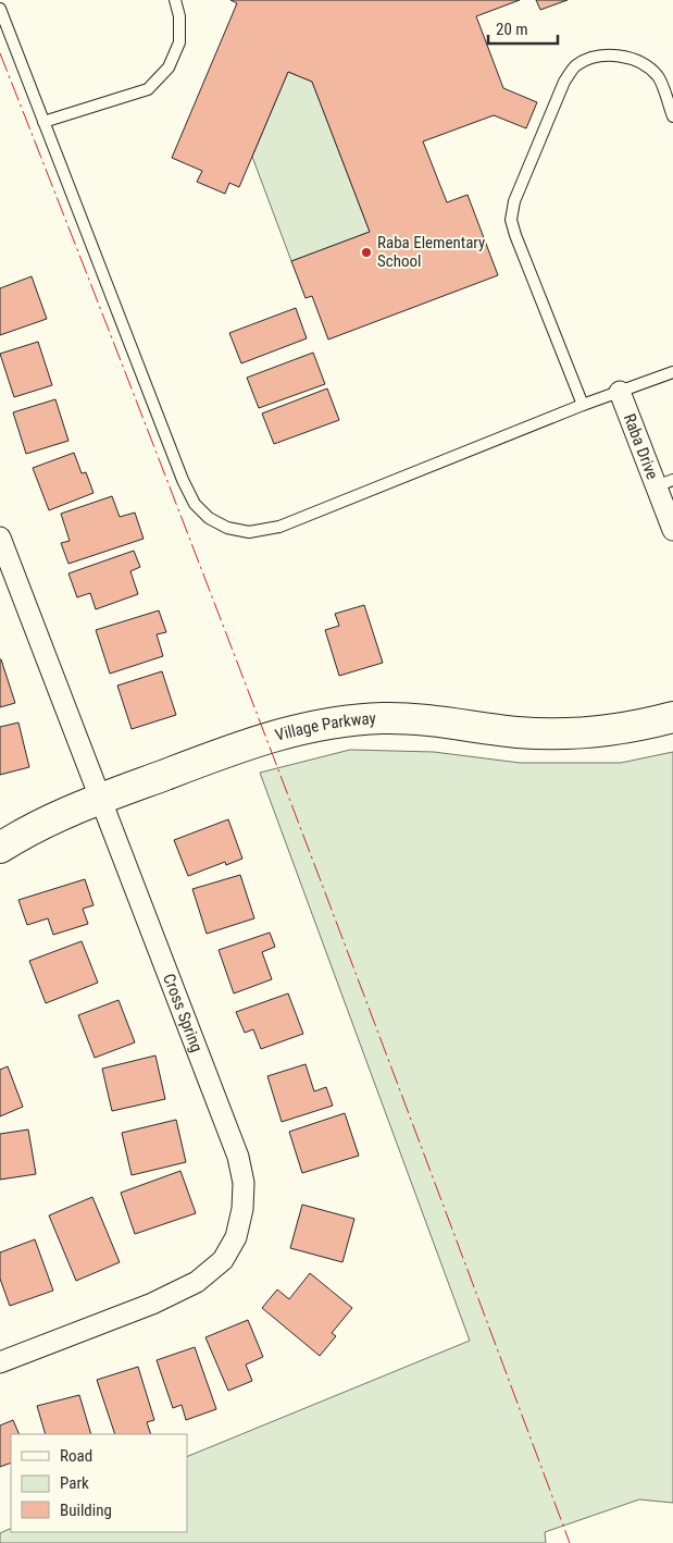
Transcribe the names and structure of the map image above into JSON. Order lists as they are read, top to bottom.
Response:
{
  "streets": {
    "street": ["Raba Drive", "Village Parkway", "Cross Spring"]
  },
  "crossings": [
    ["Village Parkway", "Cross Spring"]
  ],
  "places": ["Raba Elementary School"],
  "legend": ["Road", "Park", "Building"],
  "scale_bar": "20 m"
}
